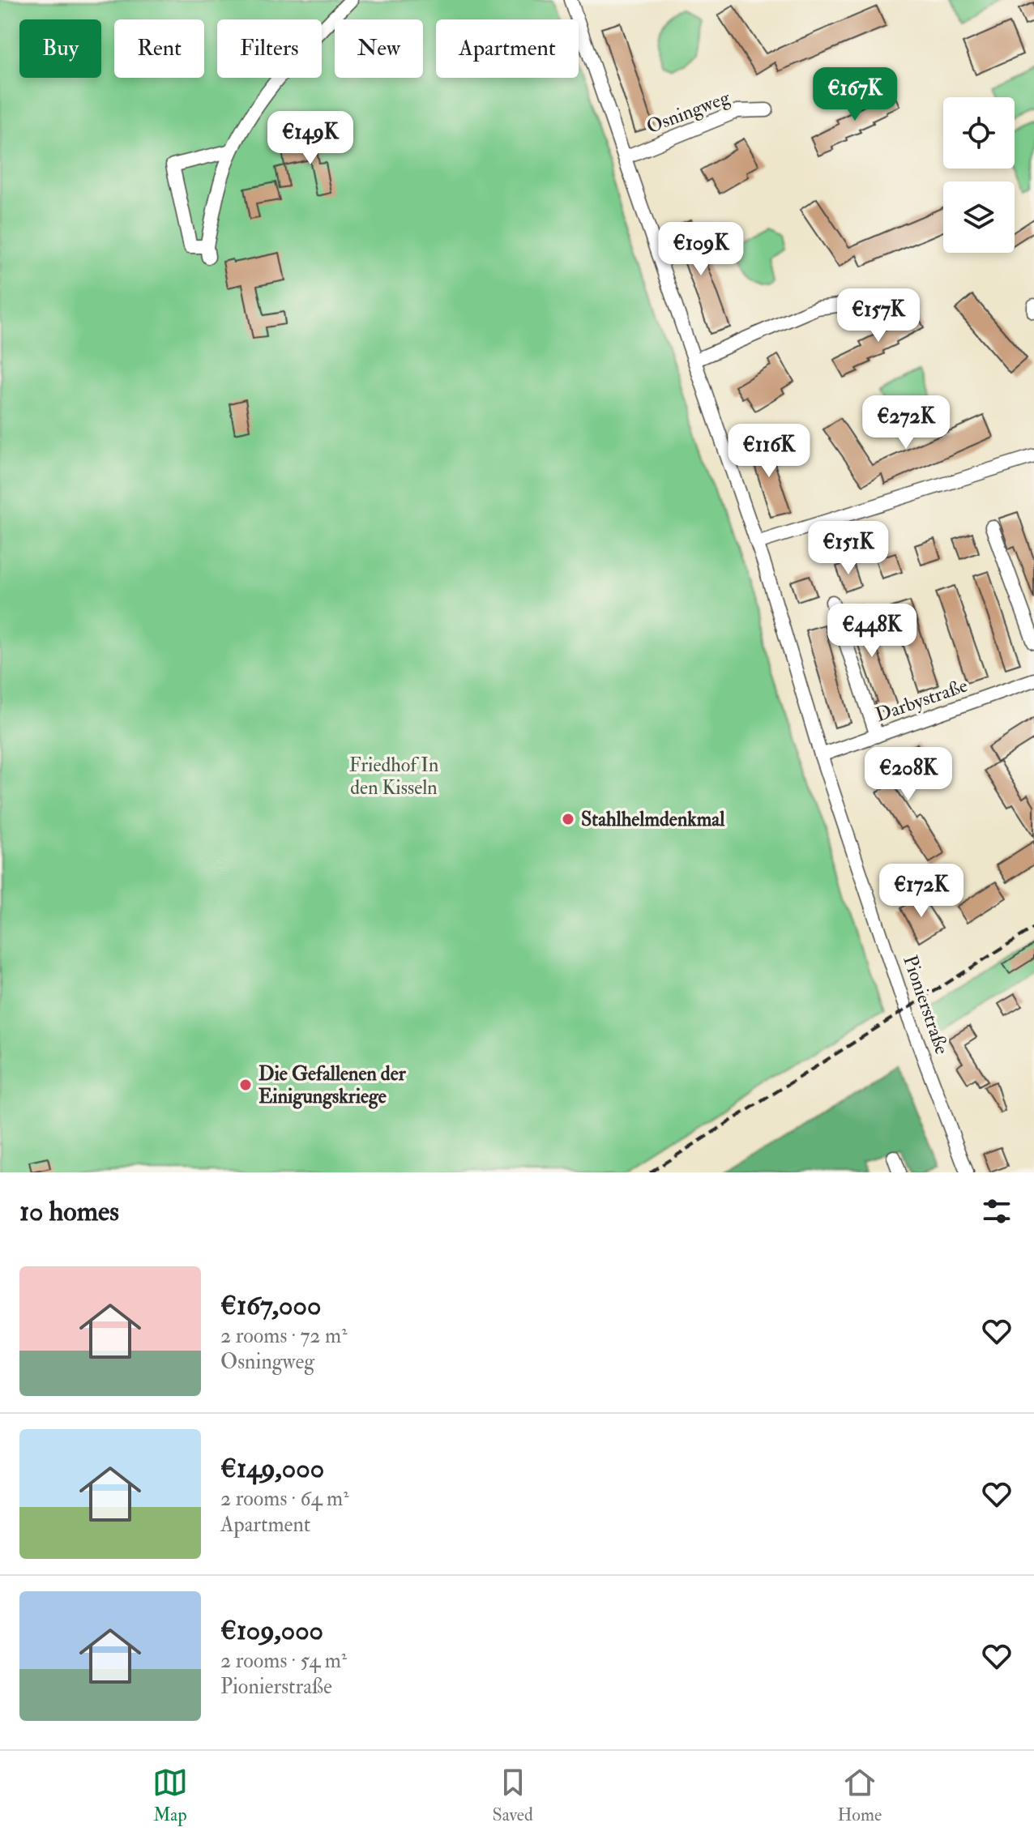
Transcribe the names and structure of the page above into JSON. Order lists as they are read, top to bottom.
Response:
{
  "streets": {
    "street": ["Osningweg", "Darbystraße", "Pionierstraße"]
  },
  "crossings": [
    ["Osningweg", "Pionierstraße"],
    ["Darbystraße", "Pionierstraße"]
  ],
  "parks": ["Friedhof In den Kisseln"],
  "places": ["Stahlhelmdenkmal", "Die Gefallenen der Einigungskriege"],
  "page": {
    "chip": [
      "Buy",
      "Rent",
      "Filters",
      "New",
      "Apartment"
    ],
    "price": [
      "€167K",
      "€149K",
      "€109K",
      "€157K",
      "€272K",
      "€116K",
      "€151K",
      "€448K",
      "€208K",
      "€172K"
    ],
    "heading": "10 homes",
    "list": [
      {
        "name": "€167,000",
        "note": "2 rooms · 72 m² · Osningweg"
      },
      {
        "name": "€149,000",
        "note": "2 rooms · 64 m² · Apartment"
      },
      {
        "name": "€109,000",
        "note": "2 rooms · 54 m² · Pionierstraße"
      }
    ],
    "tabs": ["Map", "Saved", "Home"]
  }
}
